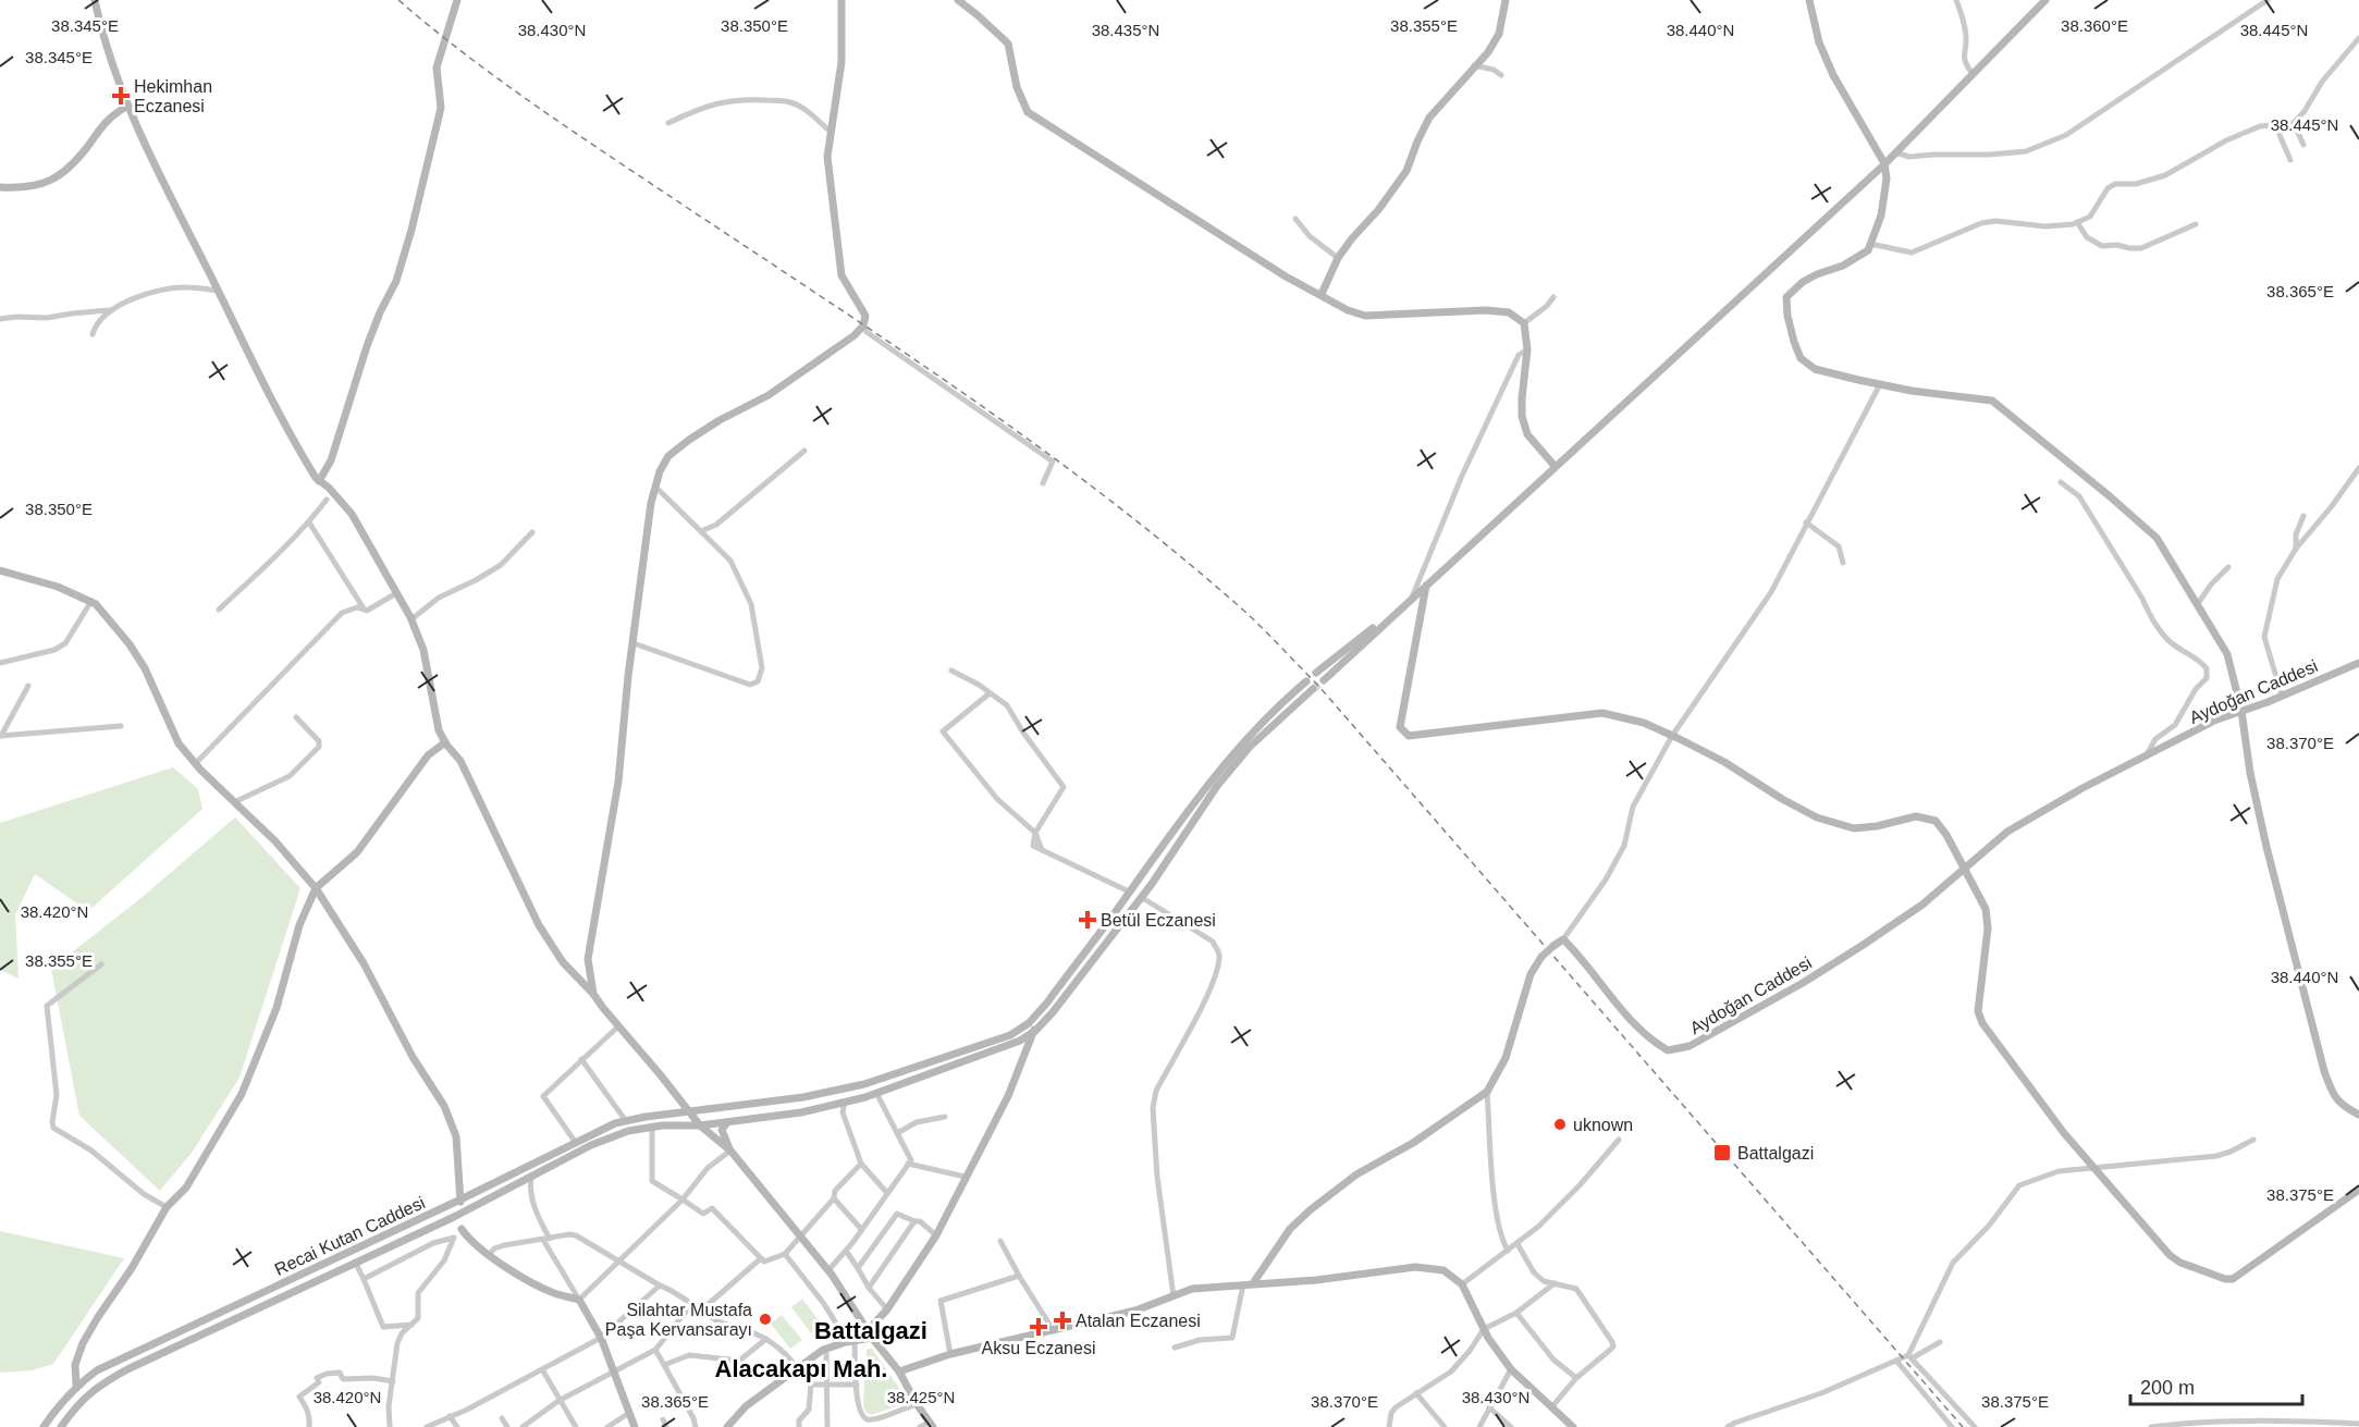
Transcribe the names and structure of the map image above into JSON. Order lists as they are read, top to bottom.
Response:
{
  "streets": {
    "street": ["Aydoğan Caddesi", "Recai Kutan Caddesi"]
  },
  "districts": ["Battalgazi", "Alacakapı Mah."],
  "places": {
    "health": [
      "Hekimhan Eczanesi",
      "Betül Eczanesi",
      "Atalan Eczanesi",
      "Aksu Eczanesi"
    ],
    "other": ["uknown", "Silahtar Mustafa Paşa Kervansarayı"],
    "transit": ["Battalgazi"]
  },
  "scale_bar": "200 m",
  "coordinates": [
    "38.345°E",
    "38.350°E",
    "38.355°E",
    "38.360°E",
    "38.435°N",
    "38.430°N",
    "38.440°N",
    "38.445°N",
    "38.365°E",
    "38.370°E",
    "38.420°N",
    "38.375°E",
    "38.425°N"
  ]
}
